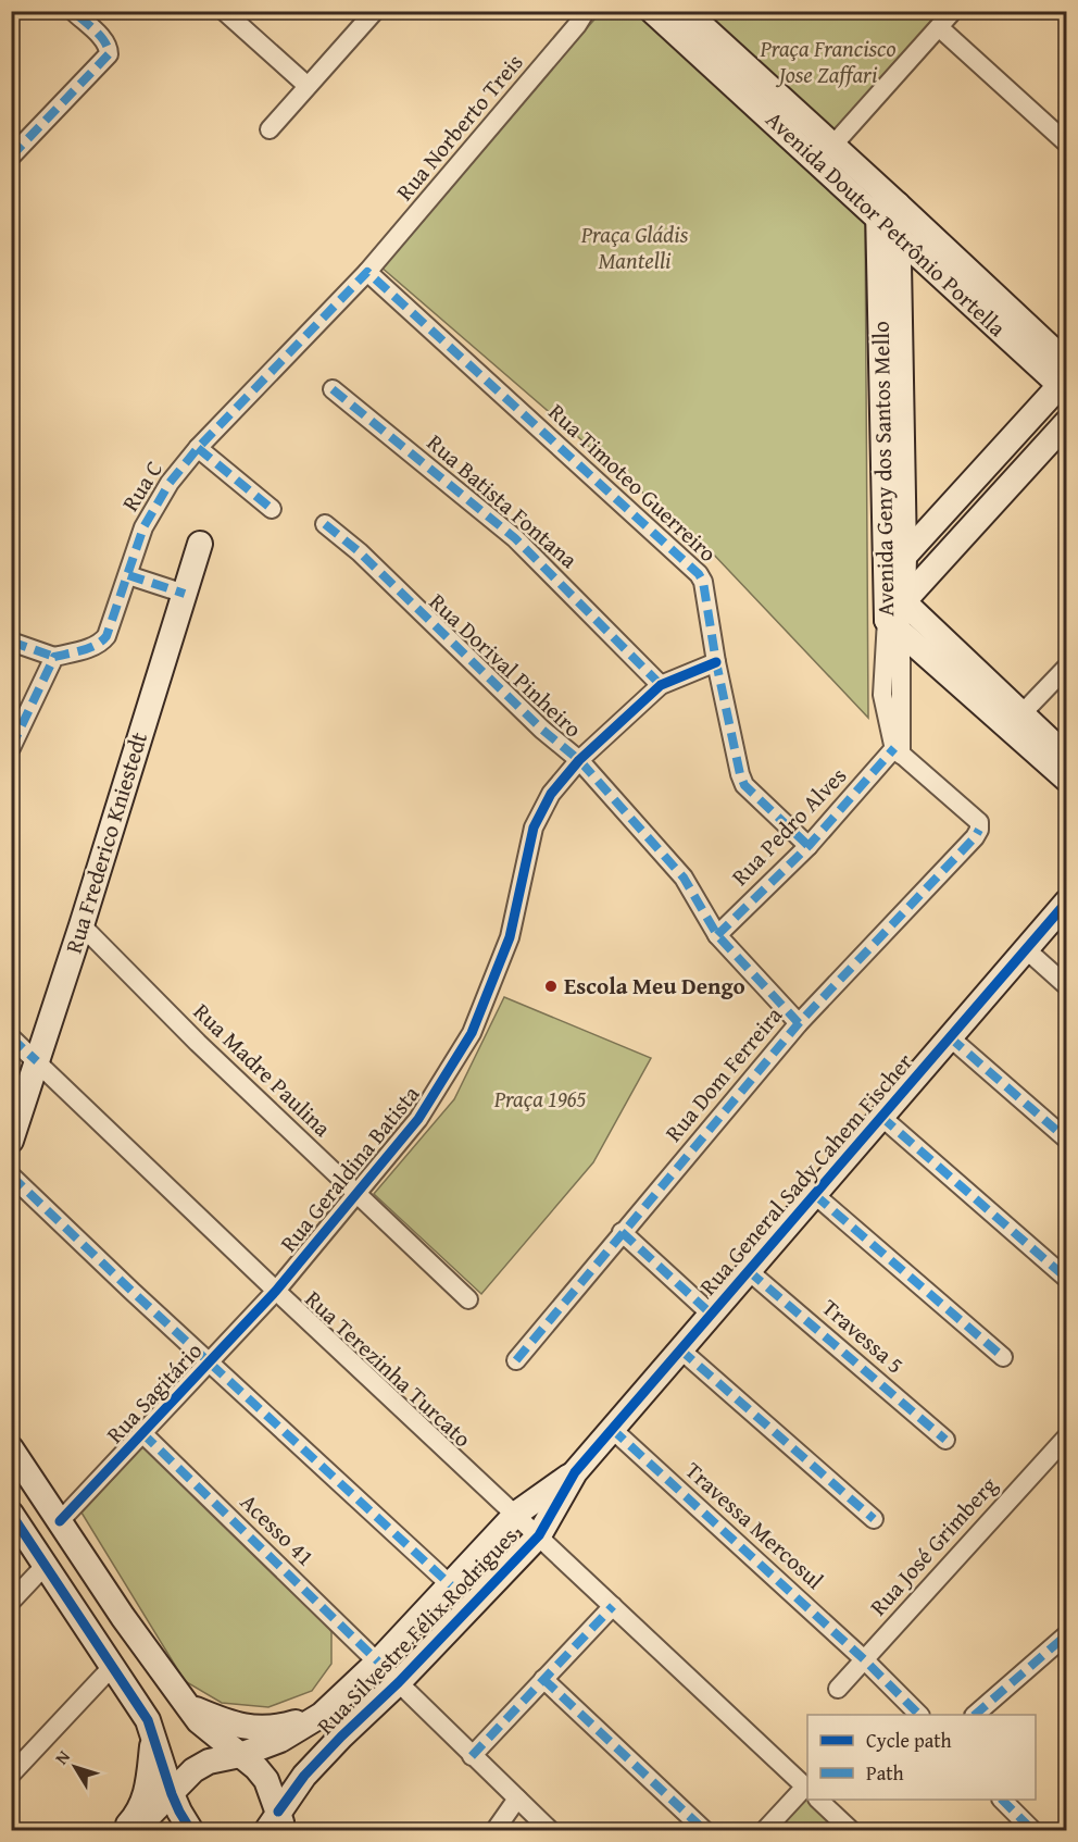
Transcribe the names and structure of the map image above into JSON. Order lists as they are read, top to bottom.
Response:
{
  "streets": {
    "street": [
      "Rua Norberto Treis",
      "Avenida Doutor Petrônio Portella",
      "Avenida Geny dos Santos Mello",
      "Rua Timoteo Guerreiro",
      "Rua C",
      "Rua Batista Fontana",
      "Rua Dorival Pinheiro",
      "Rua Pedro Alves",
      "Rua Frederico Kniestedt",
      "Rua Madre Paulina",
      "Rua Dom Ferreira",
      "Rua Geraldina Batista",
      "Rua General Sady Cahem Fischer",
      "Travessa 5",
      "Rua Terezinha Turcato",
      "Rua Sagitário",
      "Travessa Mercosul",
      "Acesso 41",
      "Rua José Grimberg",
      "Rua Silvestre Félix Rodrigues"
    ]
  },
  "crossings": [
    ["Rua Norberto Treis", "Rua Timoteo Guerreiro"],
    ["Rua Norberto Treis", "Rua C"],
    ["Avenida Doutor Petrônio Portella", "Avenida Geny dos Santos Mello"],
    ["Avenida Geny dos Santos Mello", "Rua Pedro Alves"],
    ["Avenida Geny dos Santos Mello", "Rua Dom Ferreira"],
    ["Rua Timoteo Guerreiro", "Rua C"],
    ["Rua Timoteo Guerreiro", "Rua Pedro Alves"],
    ["Rua Timoteo Guerreiro", "Rua Geraldina Batista"],
    ["Rua Batista Fontana", "Rua Geraldina Batista"],
    ["Rua Dorival Pinheiro", "Rua Pedro Alves"],
    ["Rua Dorival Pinheiro", "Rua Dom Ferreira"],
    ["Rua Dorival Pinheiro", "Rua Geraldina Batista"],
    ["Rua Pedro Alves", "Rua Dom Ferreira"],
    ["Rua Frederico Kniestedt", "Rua Madre Paulina"],
    ["Rua Frederico Kniestedt", "Rua Terezinha Turcato"],
    ["Rua Madre Paulina", "Rua Geraldina Batista"],
    ["Rua Geraldina Batista", "Rua Terezinha Turcato"],
    ["Rua Geraldina Batista", "Rua Sagitário"],
    ["Rua General Sady Cahem Fischer", "Travessa 5"],
    ["Rua General Sady Cahem Fischer", "Travessa Mercosul"],
    ["Rua General Sady Cahem Fischer", "Rua Silvestre Félix Rodrigues"],
    ["Rua Terezinha Turcato", "Rua Sagitário"],
    ["Rua Terezinha Turcato", "Rua Silvestre Félix Rodrigues"],
    ["Rua Sagitário", "Acesso 41"],
    ["Travessa Mercosul", "Rua José Grimberg"],
    ["Acesso 41", "Rua Silvestre Félix Rodrigues"]
  ],
  "parks": ["Praça Francisco Jose Zaffari", "Praça Gládis Mantelli", "Praça 1965"],
  "places": ["Escola Meu Dengo"],
  "legend": ["Cycle path", "Path"],
  "north": "top left"
}
